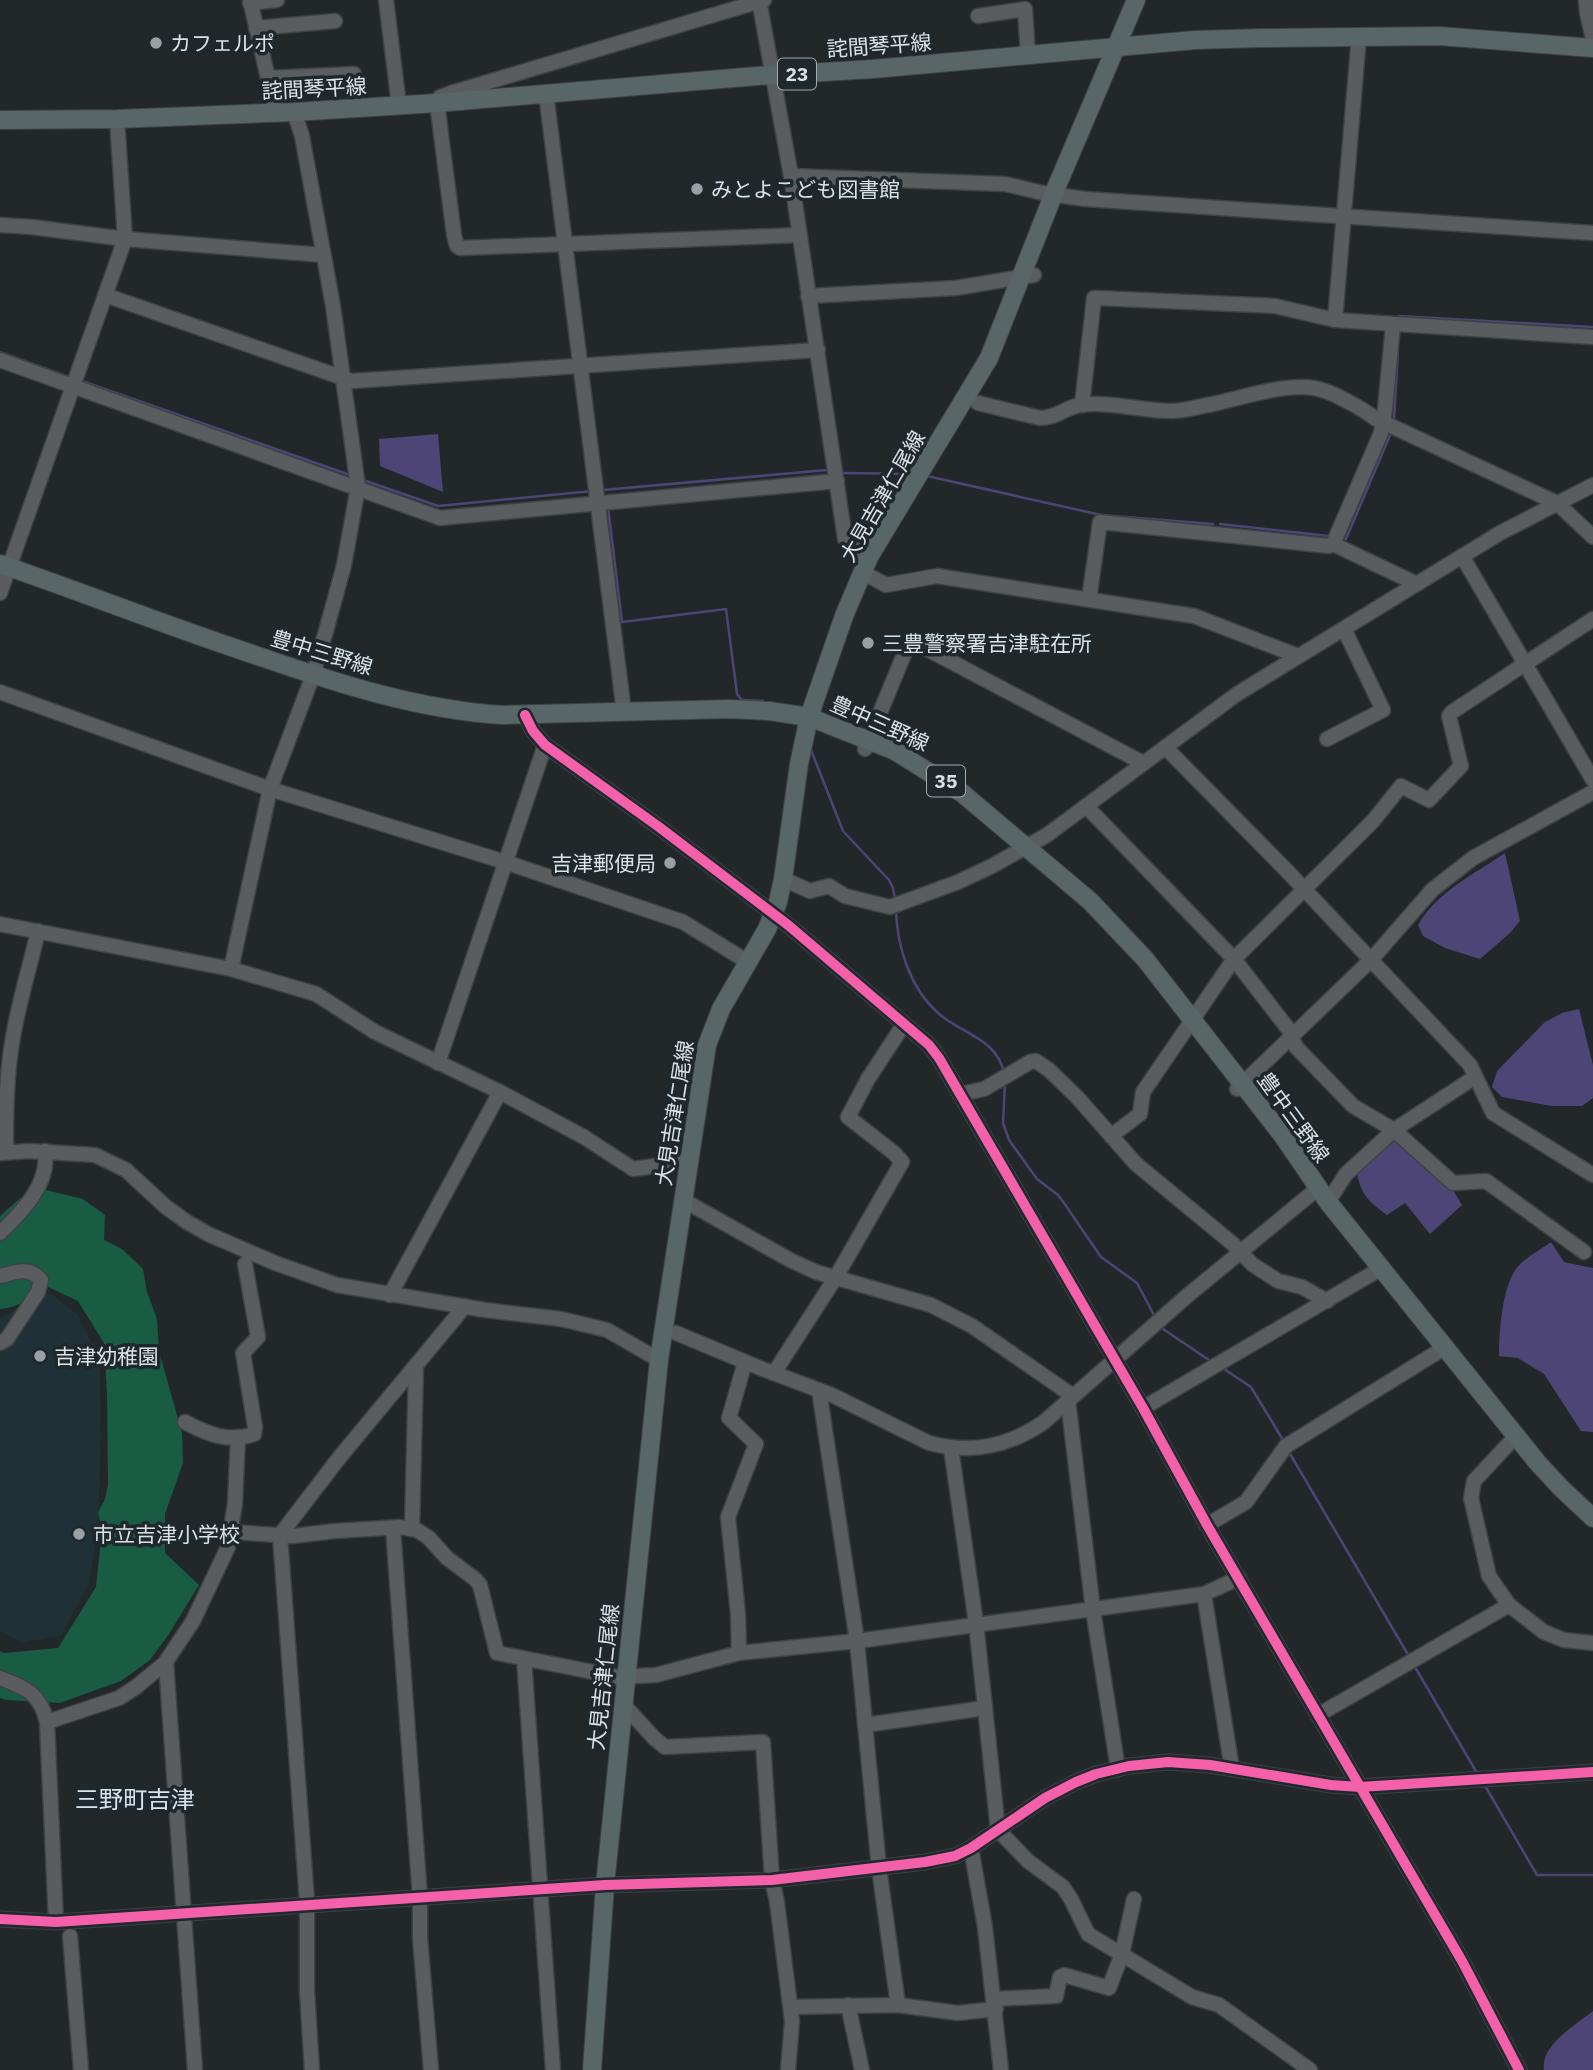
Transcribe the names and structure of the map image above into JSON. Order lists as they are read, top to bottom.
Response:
{
  "streets": {
    "main road": [
      "詫間琴平線",
      "23",
      "大見吉津仁尾線",
      "豊中三野線",
      "35"
    ]
  },
  "crossings": [
    ["詫間琴平線", "大見吉津仁尾線"],
    ["大見吉津仁尾線", "豊中三野線"]
  ],
  "districts": ["三野町吉津"],
  "places": [
    "カフェルポ",
    "みとよこども図書館",
    "三豊警察署吉津駐在所",
    "吉津郵便局",
    "吉津幼稚園",
    "市立吉津小学校"
  ]
}
